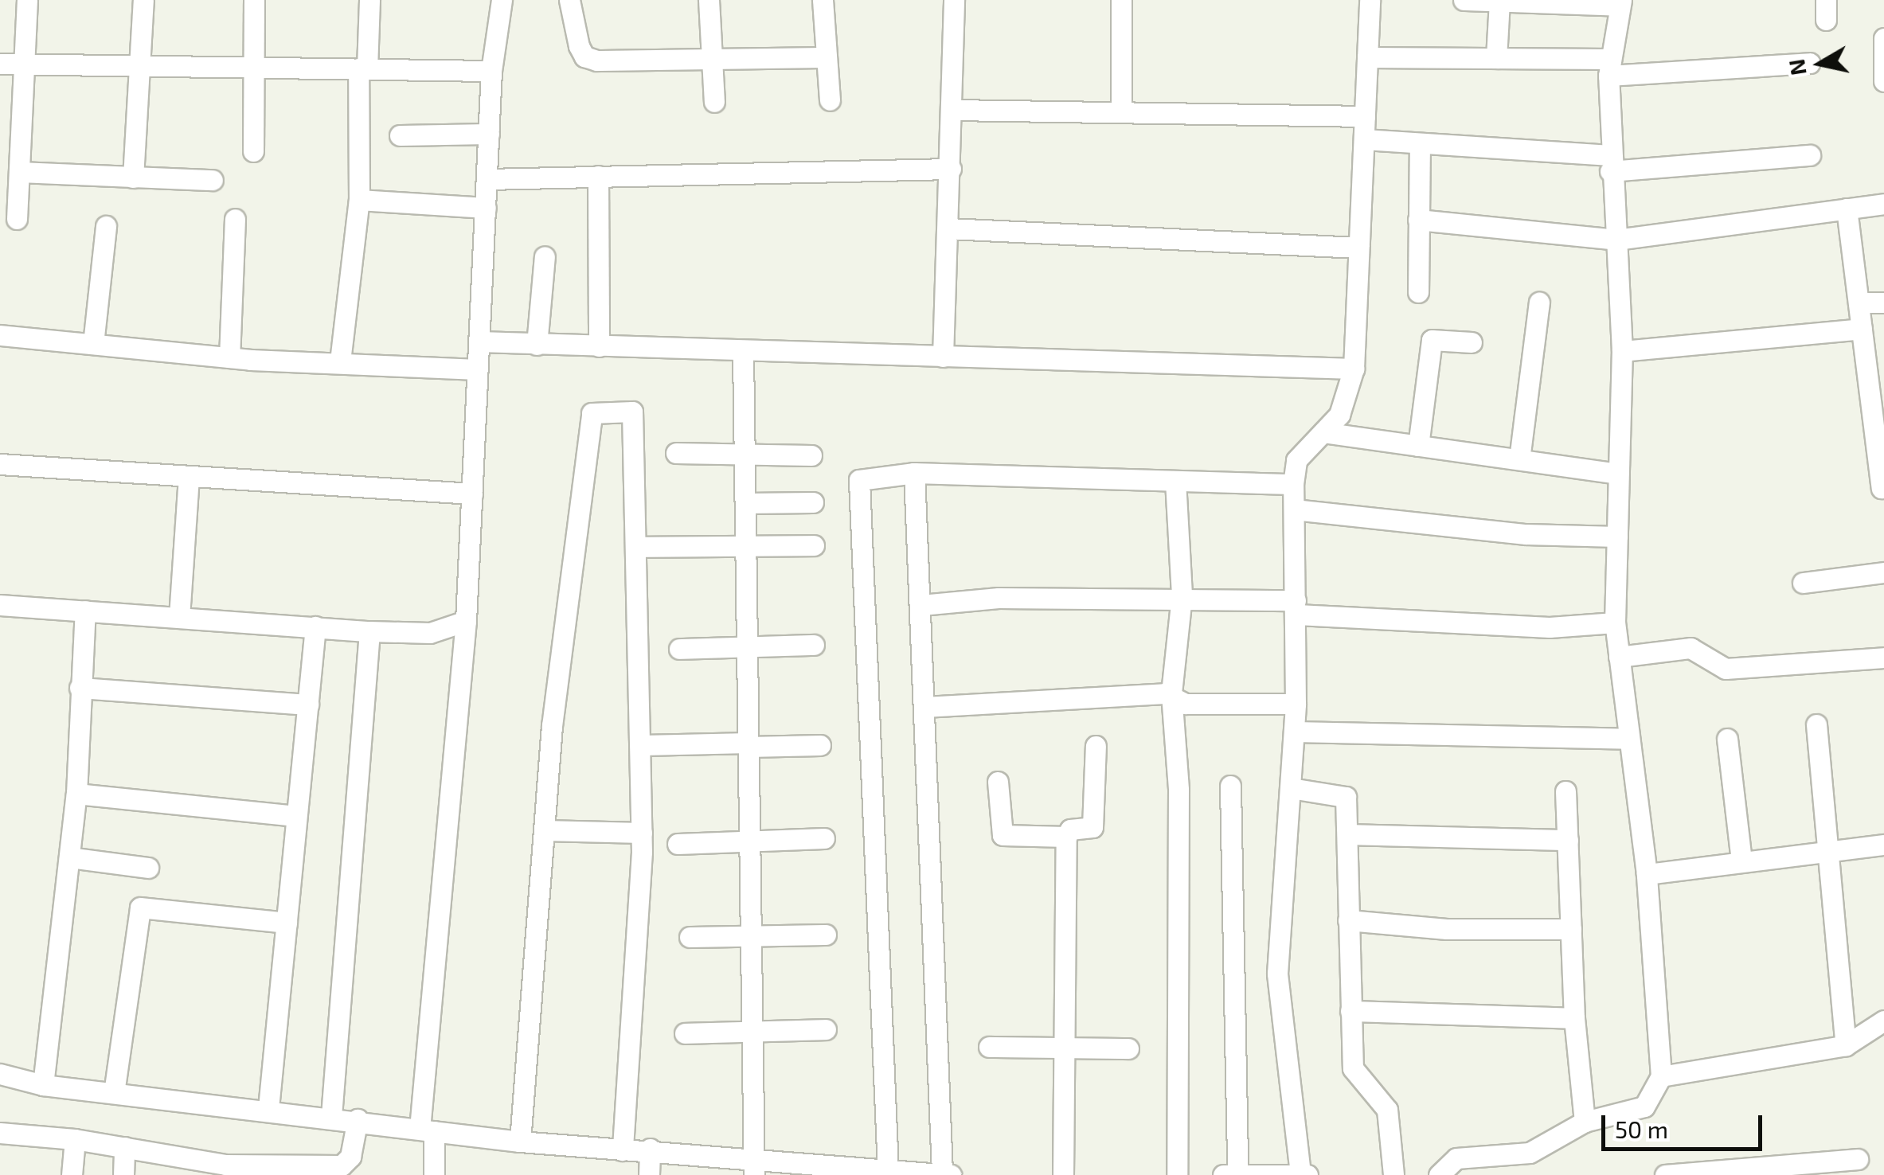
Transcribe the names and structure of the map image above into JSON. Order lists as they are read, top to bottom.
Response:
{
  "scale_bar": "50 m",
  "north": "left"
}
